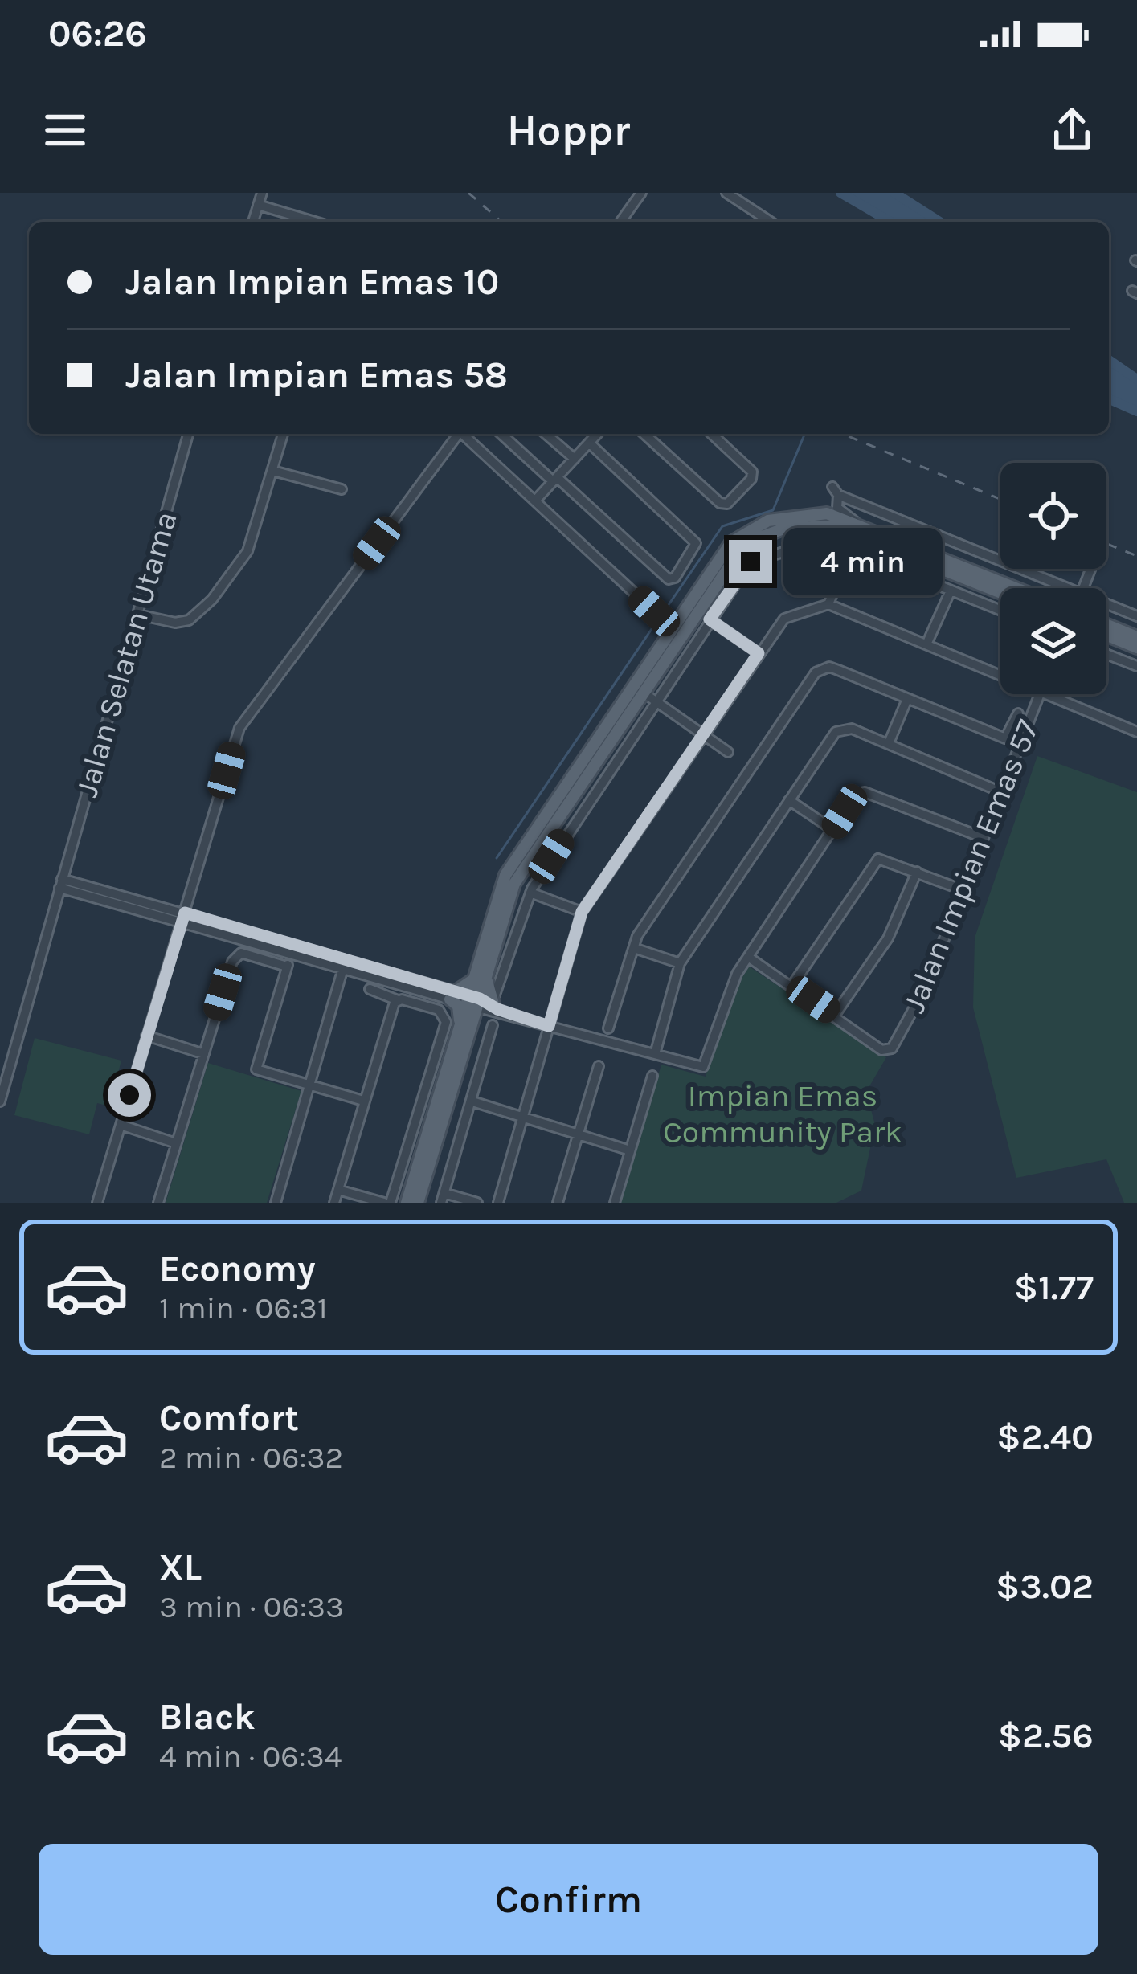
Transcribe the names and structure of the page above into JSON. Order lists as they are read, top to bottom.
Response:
{
  "streets": {
    "street": ["Jalan Selatan Utama", "Jalan Impian Emas 57"]
  },
  "parks": ["Impian Emas Community Park"],
  "page": {
    "status": "06:26",
    "header": "Hoppr",
    "banner": ["Jalan Impian Emas 10", "Jalan Impian Emas 58"],
    "bubble": "4 min",
    "list": [
      {
        "name": "Economy",
        "note": "1 min · 06:31",
        "value": "$1.77"
      },
      {
        "name": "Comfort",
        "note": "2 min · 06:32",
        "value": "$2.40"
      },
      {
        "name": "XL",
        "note": "3 min · 06:33",
        "value": "$3.02"
      },
      {
        "name": "Black",
        "note": "4 min · 06:34",
        "value": "$2.56"
      }
    ],
    "buttons": "Confirm"
  }
}
